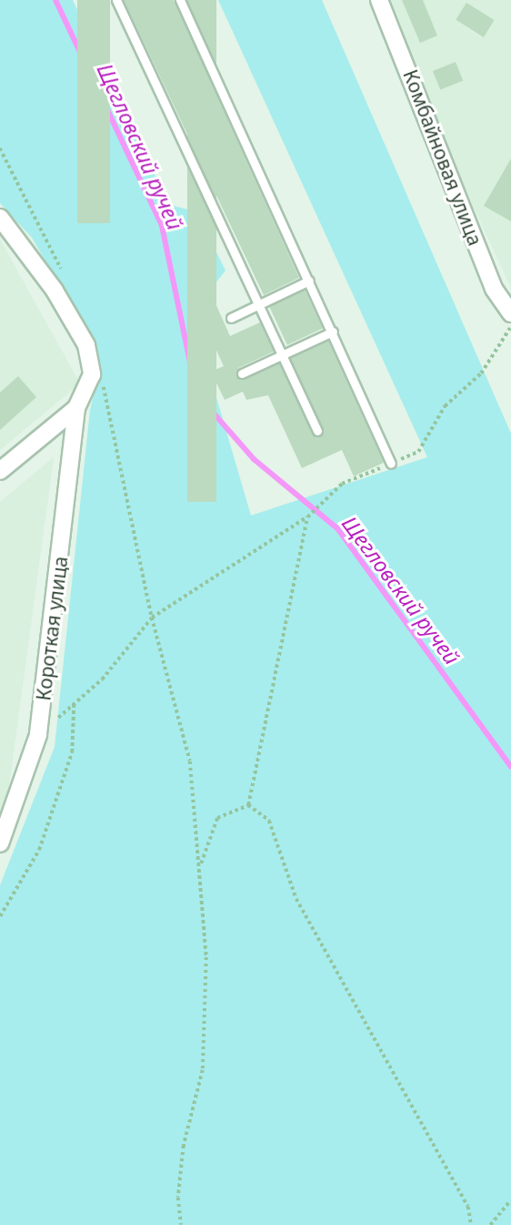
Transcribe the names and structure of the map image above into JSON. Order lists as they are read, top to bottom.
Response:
{
  "streets": {
    "street": ["Комбайновая улица", "Короткая улица"]
  },
  "water": ["Щегловский ручей"]
}
